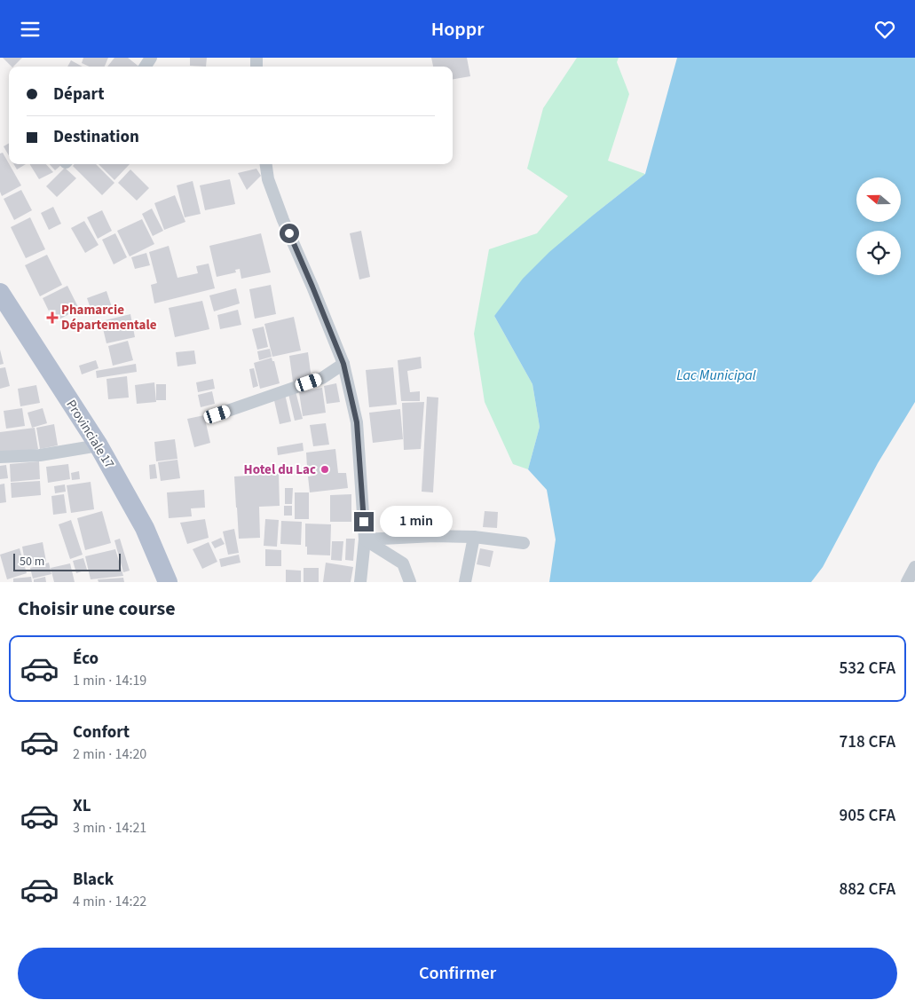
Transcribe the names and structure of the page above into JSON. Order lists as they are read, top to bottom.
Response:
{
  "streets": {
    "main road": ["Provinciale 17"]
  },
  "water": ["Lac Municipal"],
  "places": {
    "health": ["Phamarcie Départementale"],
    "other": ["Hotel du Lac"]
  },
  "scale_bar": "50 m",
  "north": "left",
  "page": {
    "header": "Hoppr",
    "banner": ["Départ", "Destination"],
    "bubble": "1 min",
    "scale": "50 m",
    "heading": "Choisir une course",
    "list": [
      {
        "name": "Éco",
        "note": "1 min · 14:19",
        "value": "532 CFA"
      },
      {
        "name": "Confort",
        "note": "2 min · 14:20",
        "value": "718 CFA"
      },
      {
        "name": "XL",
        "note": "3 min · 14:21",
        "value": "905 CFA"
      },
      {
        "name": "Black",
        "note": "4 min · 14:22",
        "value": "882 CFA"
      }
    ],
    "buttons": "Confirmer"
  }
}
